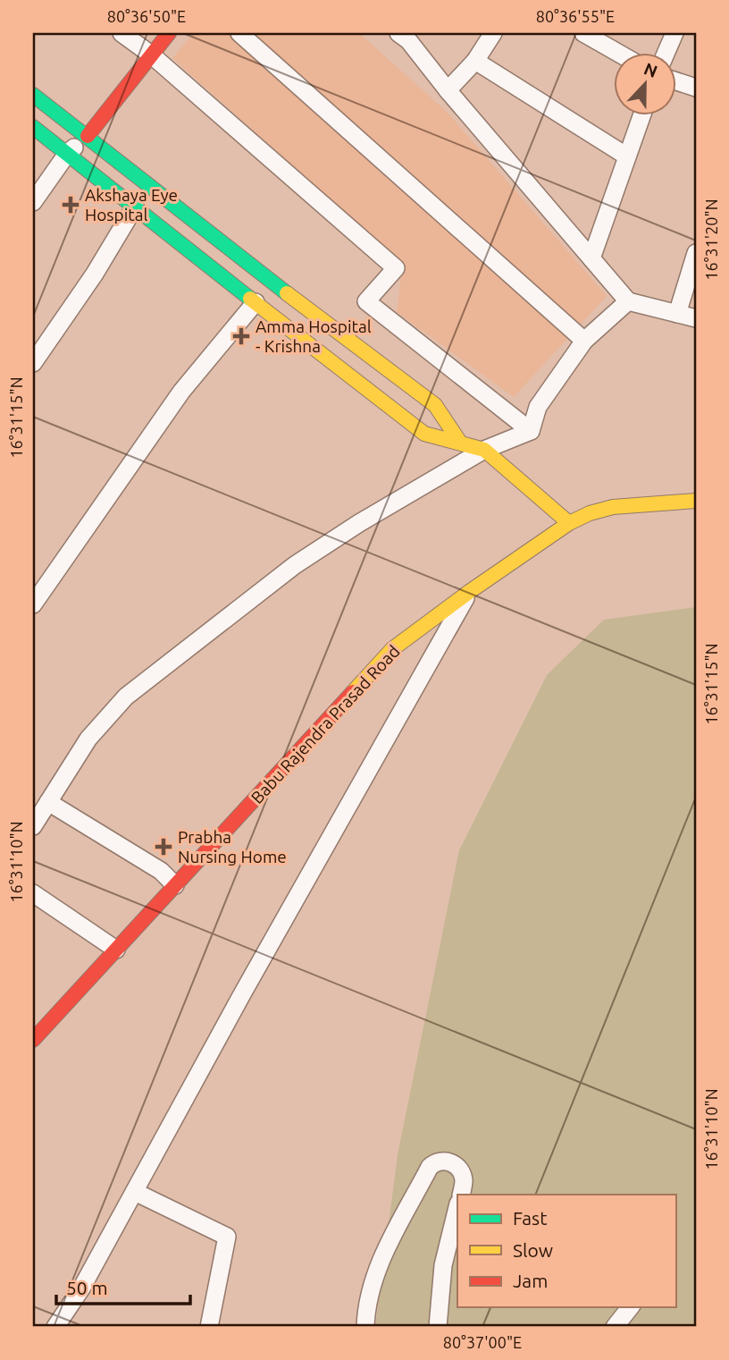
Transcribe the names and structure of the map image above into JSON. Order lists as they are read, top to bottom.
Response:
{
  "streets": {
    "street": ["Babu Rajendra Prasad Road"]
  },
  "places": {
    "health": ["Akshaya Eye Hospital", "Amma Hospital - Krishna", "Prabha Nursing Home"]
  },
  "legend": ["Fast", "Slow", "Jam"],
  "scale_bar": "50 m",
  "north": "top",
  "coordinates": [
    "80°36'50\"E",
    "80°36'55\"E",
    "16°31'20\"N",
    "16°31'15\"N",
    "16°31'10\"N",
    "80°37'00\"E"
  ]
}
